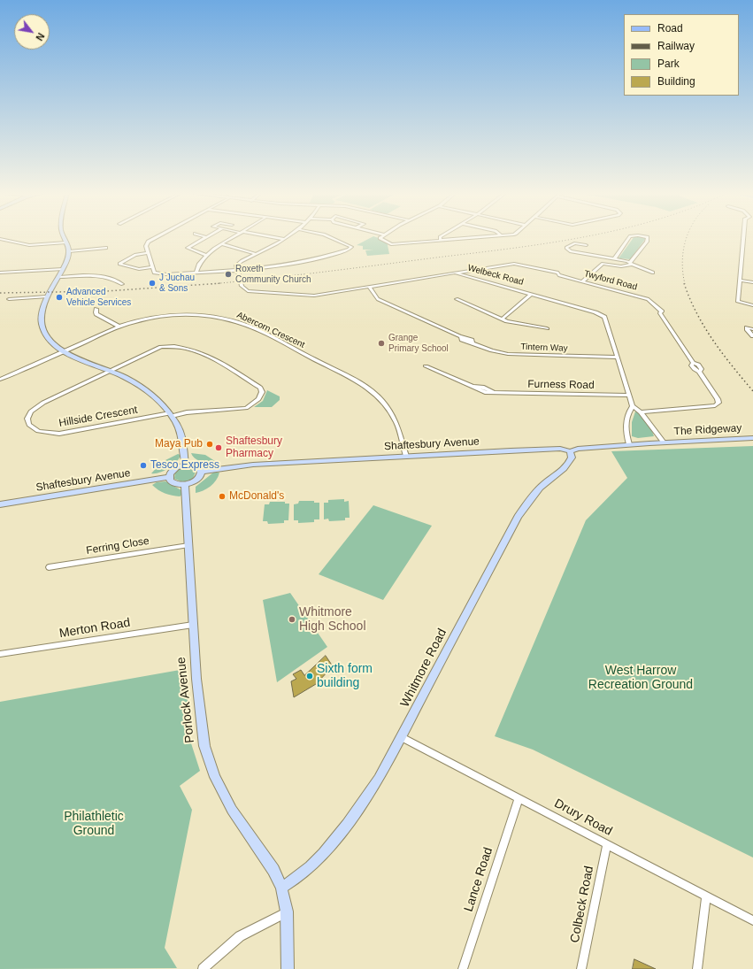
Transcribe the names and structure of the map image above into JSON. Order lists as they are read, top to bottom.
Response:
{
  "streets": {
    "street": [
      "Welbeck Road",
      "Twyford Road",
      "Abercorn Crescent",
      "Tintern Way",
      "Furness Road",
      "Hillside Crescent",
      "The Ridgeway",
      "Shaftesbury Avenue",
      "Ferring Close",
      "Merton Road",
      "Whitmore Road",
      "Porlock Avenue",
      "Drury Road",
      "Lance Road",
      "Colbeck Road"
    ]
  },
  "crossings": [
    ["Welbeck Road", "Twyford Road"],
    ["Welbeck Road", "Tintern Way"],
    ["Welbeck Road", "Furness Road"],
    ["Abercorn Crescent", "Shaftesbury Avenue"],
    ["The Ridgeway", "Shaftesbury Avenue"],
    ["Shaftesbury Avenue", "Whitmore Road"],
    ["Ferring Close", "Porlock Avenue"],
    ["Merton Road", "Porlock Avenue"],
    ["Whitmore Road", "Porlock Avenue"],
    ["Whitmore Road", "Drury Road"],
    ["Drury Road", "Lance Road"],
    ["Drury Road", "Colbeck Road"]
  ],
  "parks": ["West Harrow Recreation Ground", "Philathletic Ground"],
  "places": [
    "Roxeth Community Church",
    "J Juchau & Sons",
    "Advanced Vehicle Services",
    "Grange Primary School",
    "Maya Pub",
    "Shaftesbury Pharmacy",
    "Tesco Express",
    "McDonald's",
    "Whitmore High School",
    "Sixth form building"
  ],
  "legend": [
    "Road",
    "Railway",
    "Park",
    "Building"
  ],
  "north": "bottom right"
}
